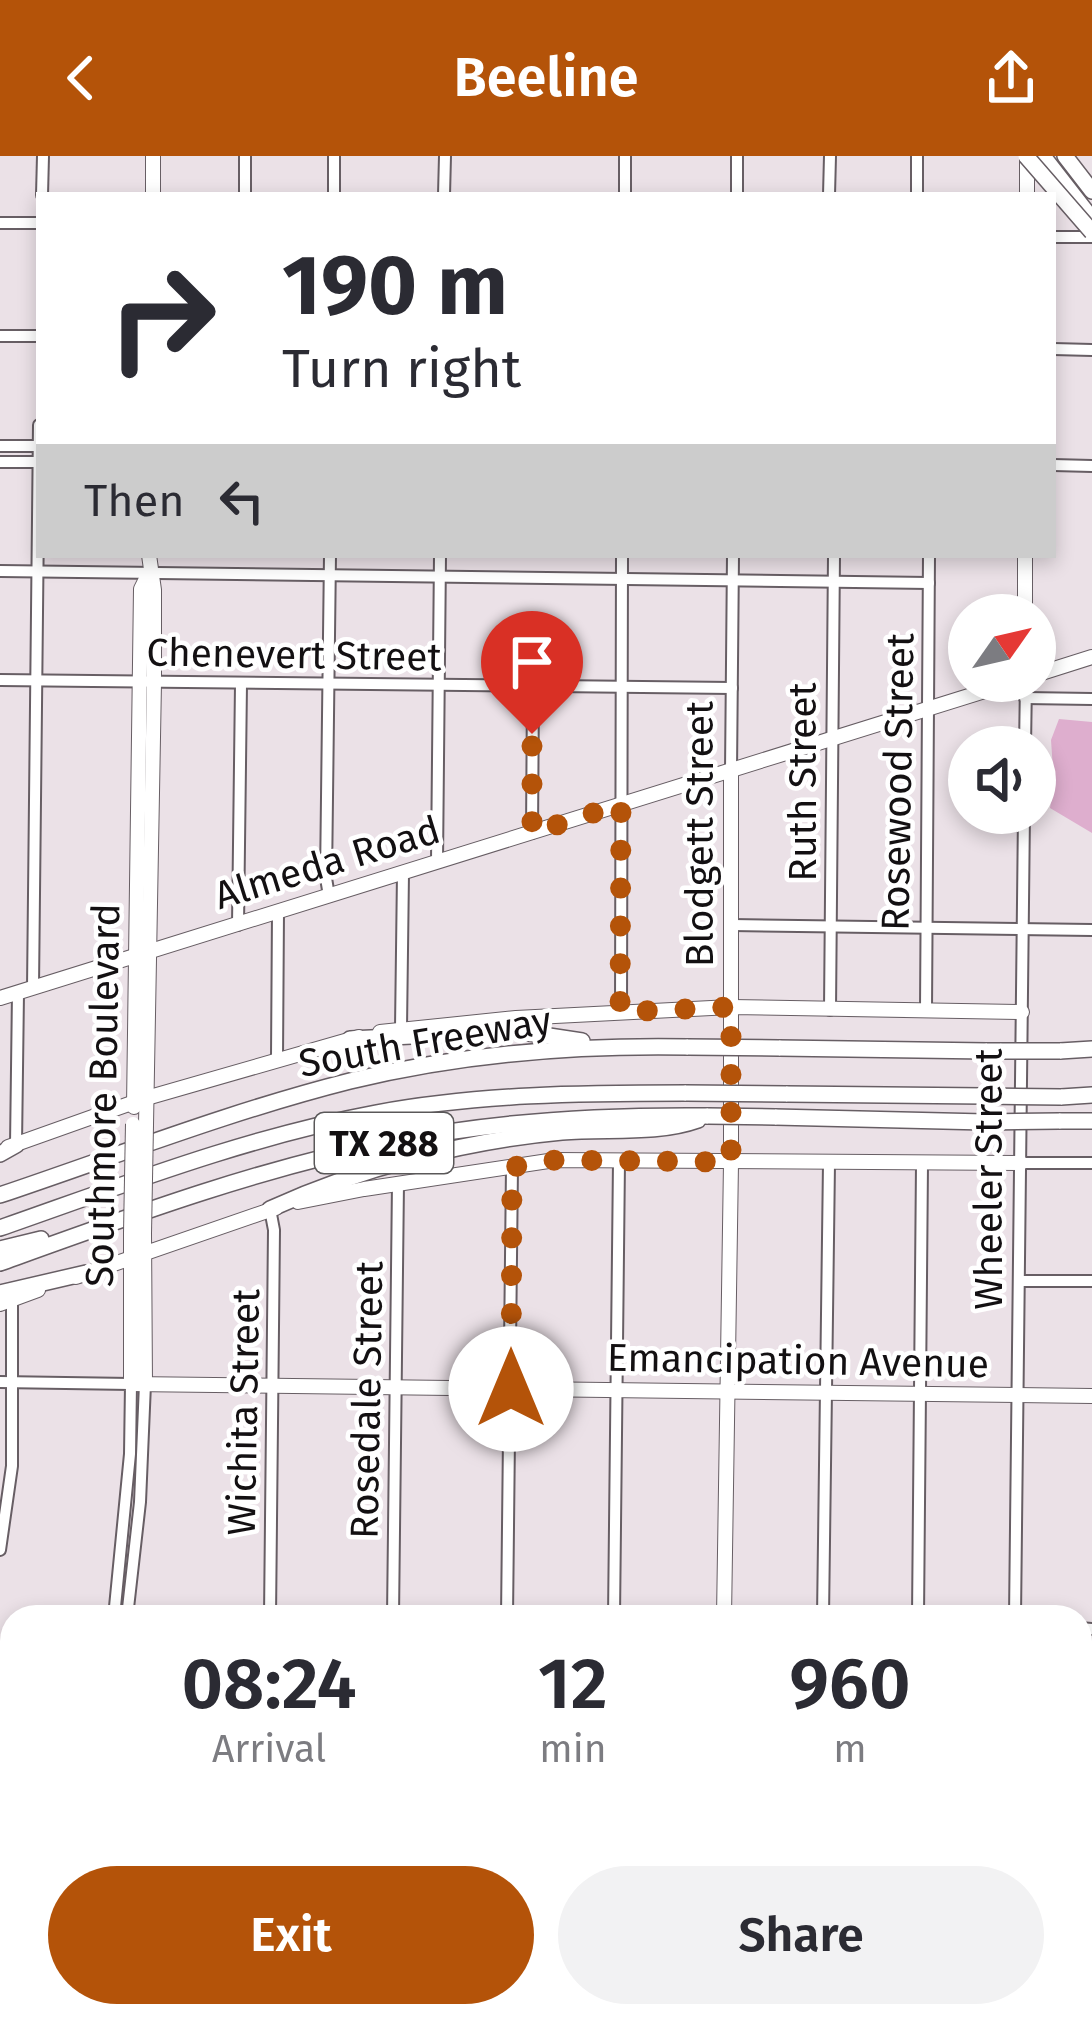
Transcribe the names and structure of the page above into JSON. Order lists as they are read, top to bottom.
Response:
{
  "streets": {
    "highway": ["South Freeway", "TX 288"],
    "main road": [
      "Blodgett Street",
      "Almeda Road",
      "Southmore Boulevard",
      "Emancipation Avenue"
    ],
    "street": [
      "Chenevert Street",
      "Ruth Street",
      "Rosewood Street",
      "Wheeler Street",
      "Rosedale Street",
      "Wichita Street"
    ]
  },
  "crossings": [
    ["Chenevert Street", "Blodgett Street"],
    ["Chenevert Street", "Southmore Boulevard"],
    ["Ruth Street", "Almeda Road"],
    ["Rosewood Street", "Almeda Road"],
    ["Blodgett Street", "Almeda Road"],
    ["Blodgett Street", "Emancipation Avenue"],
    ["Almeda Road", "Southmore Boulevard"],
    ["Southmore Boulevard", "TX 288"],
    ["Southmore Boulevard", "Emancipation Avenue"],
    ["Wheeler Street", "Emancipation Avenue"],
    ["Emancipation Avenue", "Rosedale Street"],
    ["Emancipation Avenue", "Wichita Street"]
  ],
  "north": "top right",
  "page": {
    "header": "Beeline",
    "turn": ["190 m", "Turn right"],
    "then": "Then",
    "eta": [
      "08:24",
      "Arrival",
      "12",
      "min",
      "960",
      "m"
    ],
    "buttons": ["Exit", "Share"]
  }
}
